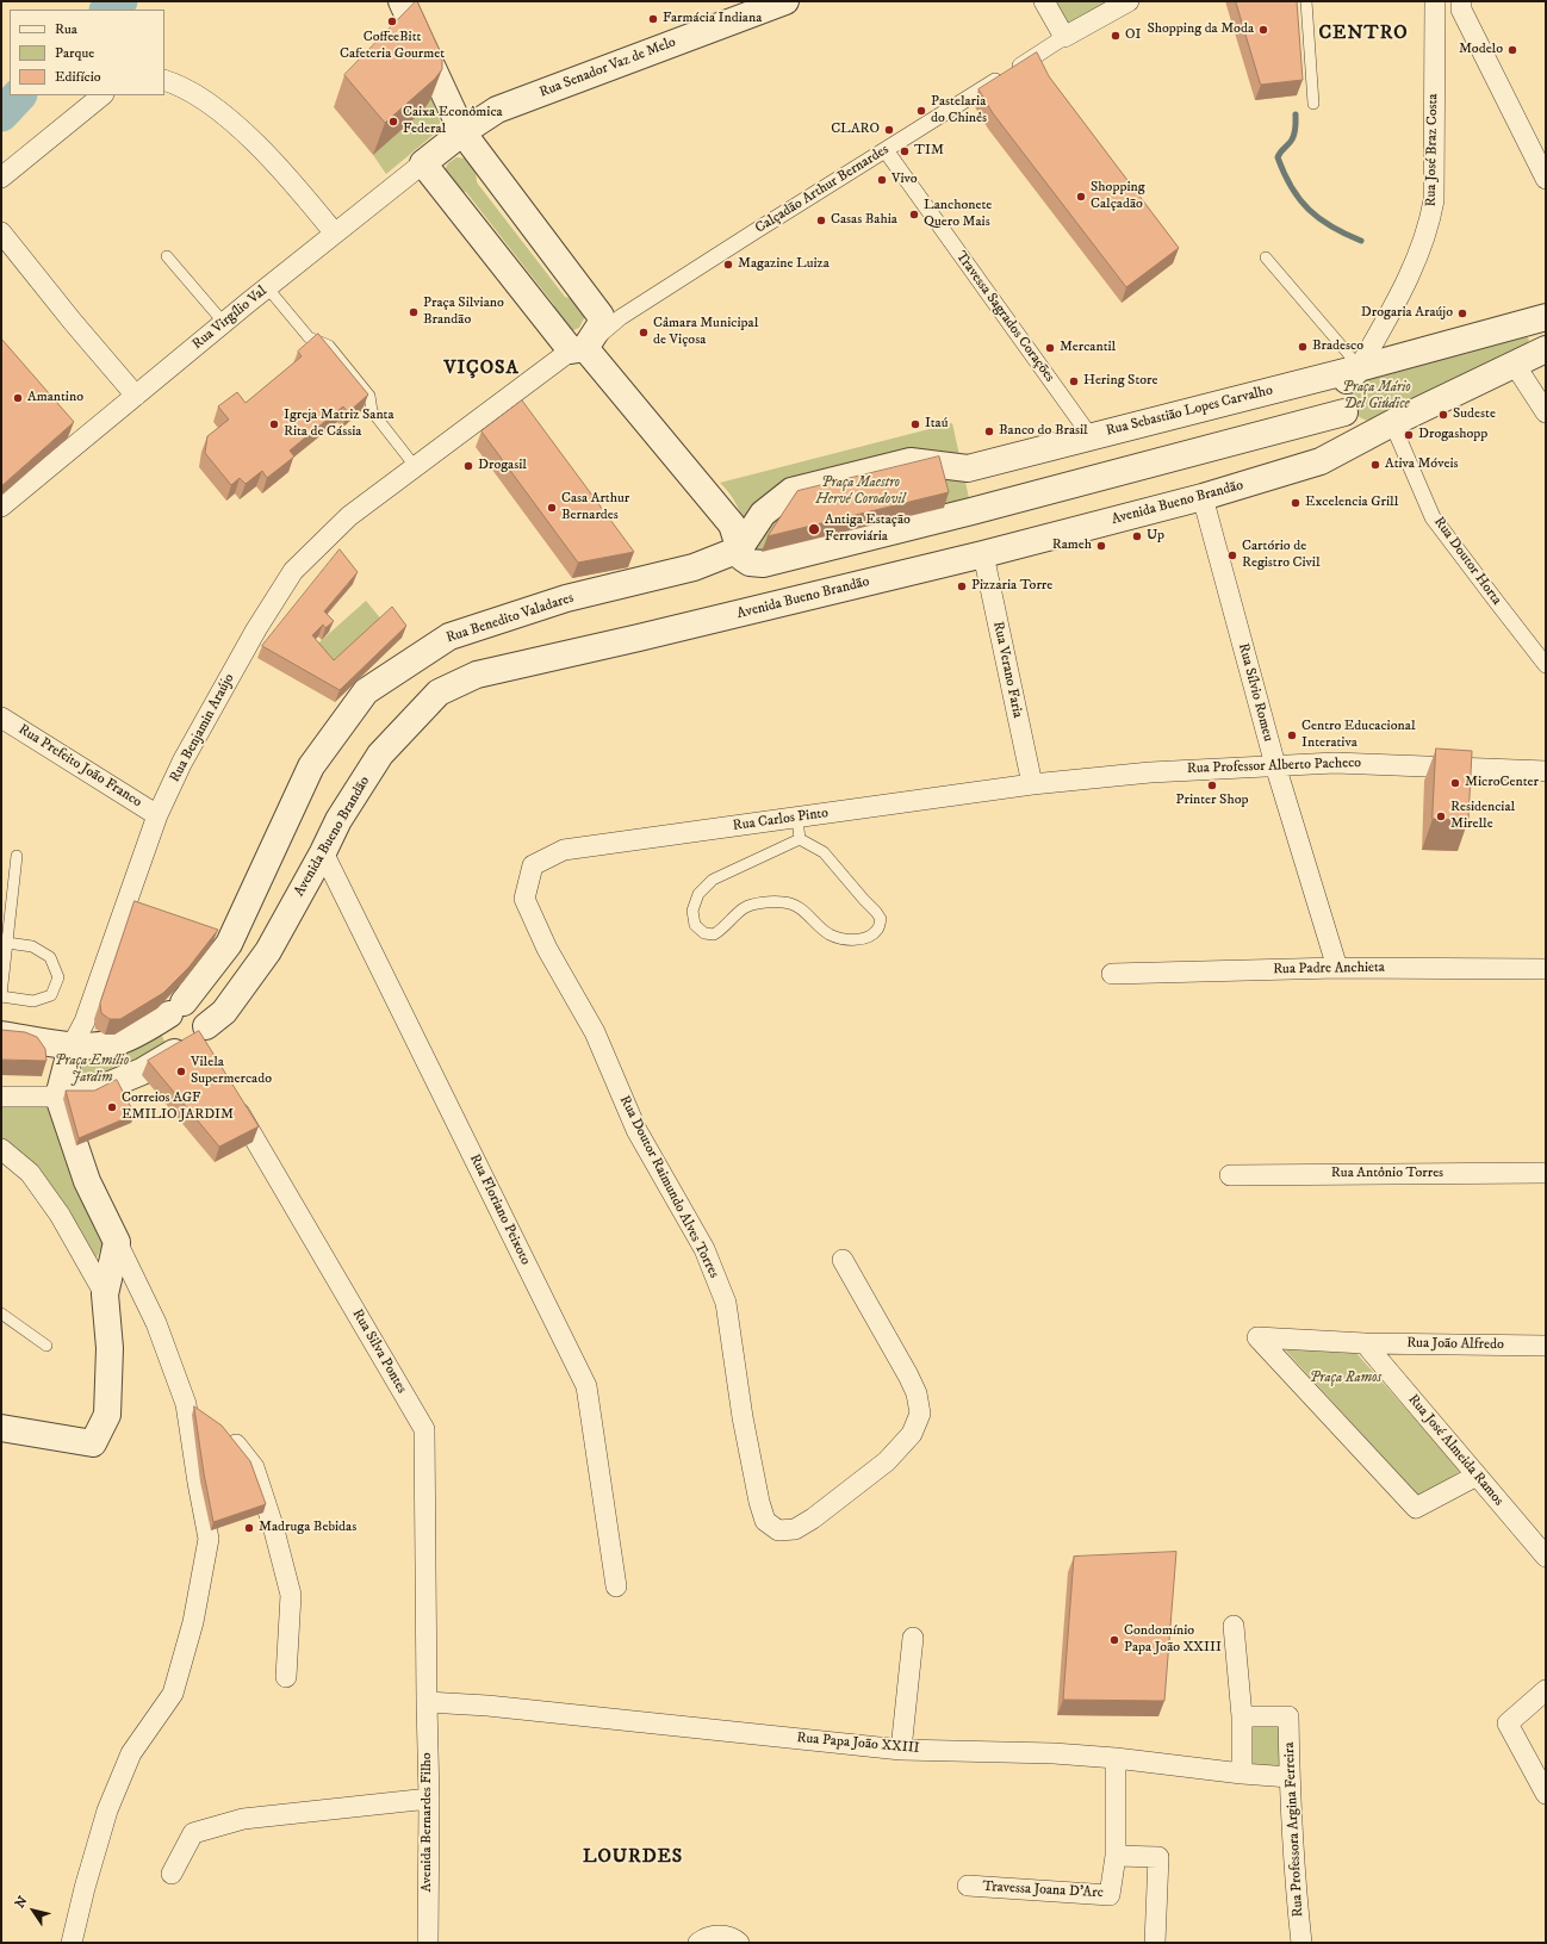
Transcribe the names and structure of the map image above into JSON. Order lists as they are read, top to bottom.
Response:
{
  "streets": {
    "street": [
      "Rua Senador Vaz de Melo",
      "Rua José Braz Costa",
      "Calçadão Arthur Bernardes",
      "Travessa Sagrados Corações",
      "Rua Virgílio Val",
      "Rua Sebastião Lopes Carvalho",
      "Avenida Bueno Brandão",
      "Rua Doutor Horta",
      "Rua Benedito Valadares",
      "Rua Verano Faria",
      "Rua Sílvio Romeu",
      "Rua Benjamin Araújo",
      "Rua Prefeito João Franco",
      "Rua Professor Alberto Pacheco",
      "Rua Carlos Pinto",
      "Rua Padre Anchieta",
      "Rua Antônio Torres",
      "Rua Doutor Raimundo Alves Torres",
      "Rua Floriano Peixoto",
      "Rua João Alfredo",
      "Rua Silva Pontes",
      "Rua José Almeida Ramos",
      "Rua Papa João XXIII",
      "Avenida Bernardes Filho",
      "Rua Professora Argina Ferreira",
      "Travessa Joana D'Arc"
    ]
  },
  "crossings": [
    ["Rua Senador Vaz de Melo", "Rua Virgílio Val"],
    ["Rua José Braz Costa", "Rua Sebastião Lopes Carvalho"],
    ["Calçadão Arthur Bernardes", "Travessa Sagrados Corações"],
    ["Calçadão Arthur Bernardes", "Rua Benjamin Araújo"],
    ["Travessa Sagrados Corações", "Rua Sebastião Lopes Carvalho"],
    ["Rua Sebastião Lopes Carvalho", "Rua Benedito Valadares"],
    ["Avenida Bueno Brandão", "Rua Doutor Horta"],
    ["Avenida Bueno Brandão", "Rua Verano Faria"],
    ["Avenida Bueno Brandão", "Rua Sílvio Romeu"],
    ["Avenida Bueno Brandão", "Rua Floriano Peixoto"],
    ["Rua Benedito Valadares", "Rua Benjamin Araújo"],
    ["Rua Verano Faria", "Rua Professor Alberto Pacheco"],
    ["Rua Verano Faria", "Rua Carlos Pinto"],
    ["Rua Sílvio Romeu", "Rua Professor Alberto Pacheco"],
    ["Rua Sílvio Romeu", "Rua Padre Anchieta"],
    ["Rua Benjamin Araújo", "Rua Prefeito João Franco"],
    ["Rua Professor Alberto Pacheco", "Rua Carlos Pinto"],
    ["Rua Carlos Pinto", "Rua Doutor Raimundo Alves Torres"],
    ["Rua João Alfredo", "Rua José Almeida Ramos"],
    ["Rua Silva Pontes", "Rua Papa João XXIII"],
    ["Rua Silva Pontes", "Avenida Bernardes Filho"],
    ["Rua Papa João XXIII", "Avenida Bernardes Filho"],
    ["Rua Papa João XXIII", "Rua Professora Argina Ferreira"],
    ["Rua Papa João XXIII", "Travessa Joana D'Arc"]
  ],
  "districts": ["CENTRO", "VIÇOSA", "LOURDES"],
  "parks": [
    "Praça Mário Del Giúdice",
    "Praça Maestro Hervé Corodovil",
    "Praça Emílio Jardim",
    "Praça Ramos"
  ],
  "places": [
    "Farmácia Indiana",
    "CoffeeBitt Cafeteria Gourmet",
    "Shopping da Moda",
    "OI",
    "Modelo",
    "Pastelaria do Chinês",
    "Caixa Econômica Federal",
    "CLARO",
    "TIM",
    "Vivo",
    "Shopping Calçadão",
    "Lanchonete Quero Mais",
    "Casas Bahia",
    "Magazine Luiza",
    "Praça Silviano Brandão",
    "Drogaria Araújo",
    "Câmara Municipal de Viçosa",
    "Bradesco",
    "Mercantil",
    "Hering Store",
    "Amantino",
    "Sudeste",
    "Igreja Matriz Santa Rita de Cássia",
    "Itaú",
    "Banco do Brasil",
    "Drogashopp",
    "Ativa Móveis",
    "Drogasil",
    "Excelencia Grill",
    "Casa Arthur Bernardes",
    "Antiga Estação Ferroviária",
    "Up",
    "Rameh",
    "Cartório de Registro Civil",
    "Pizzaria Torre",
    "Centro Educacional Interativa",
    "MicroCenter",
    "Printer Shop",
    "Residencial Mirelle",
    "Vilela Supermercado",
    "Correios AGF EMILIO JARDIM",
    "Madruga Bebidas",
    "Condomínio Papa João XXIII"
  ],
  "legend": ["Rua", "Parque", "Edifício"],
  "north": "top left"
}
